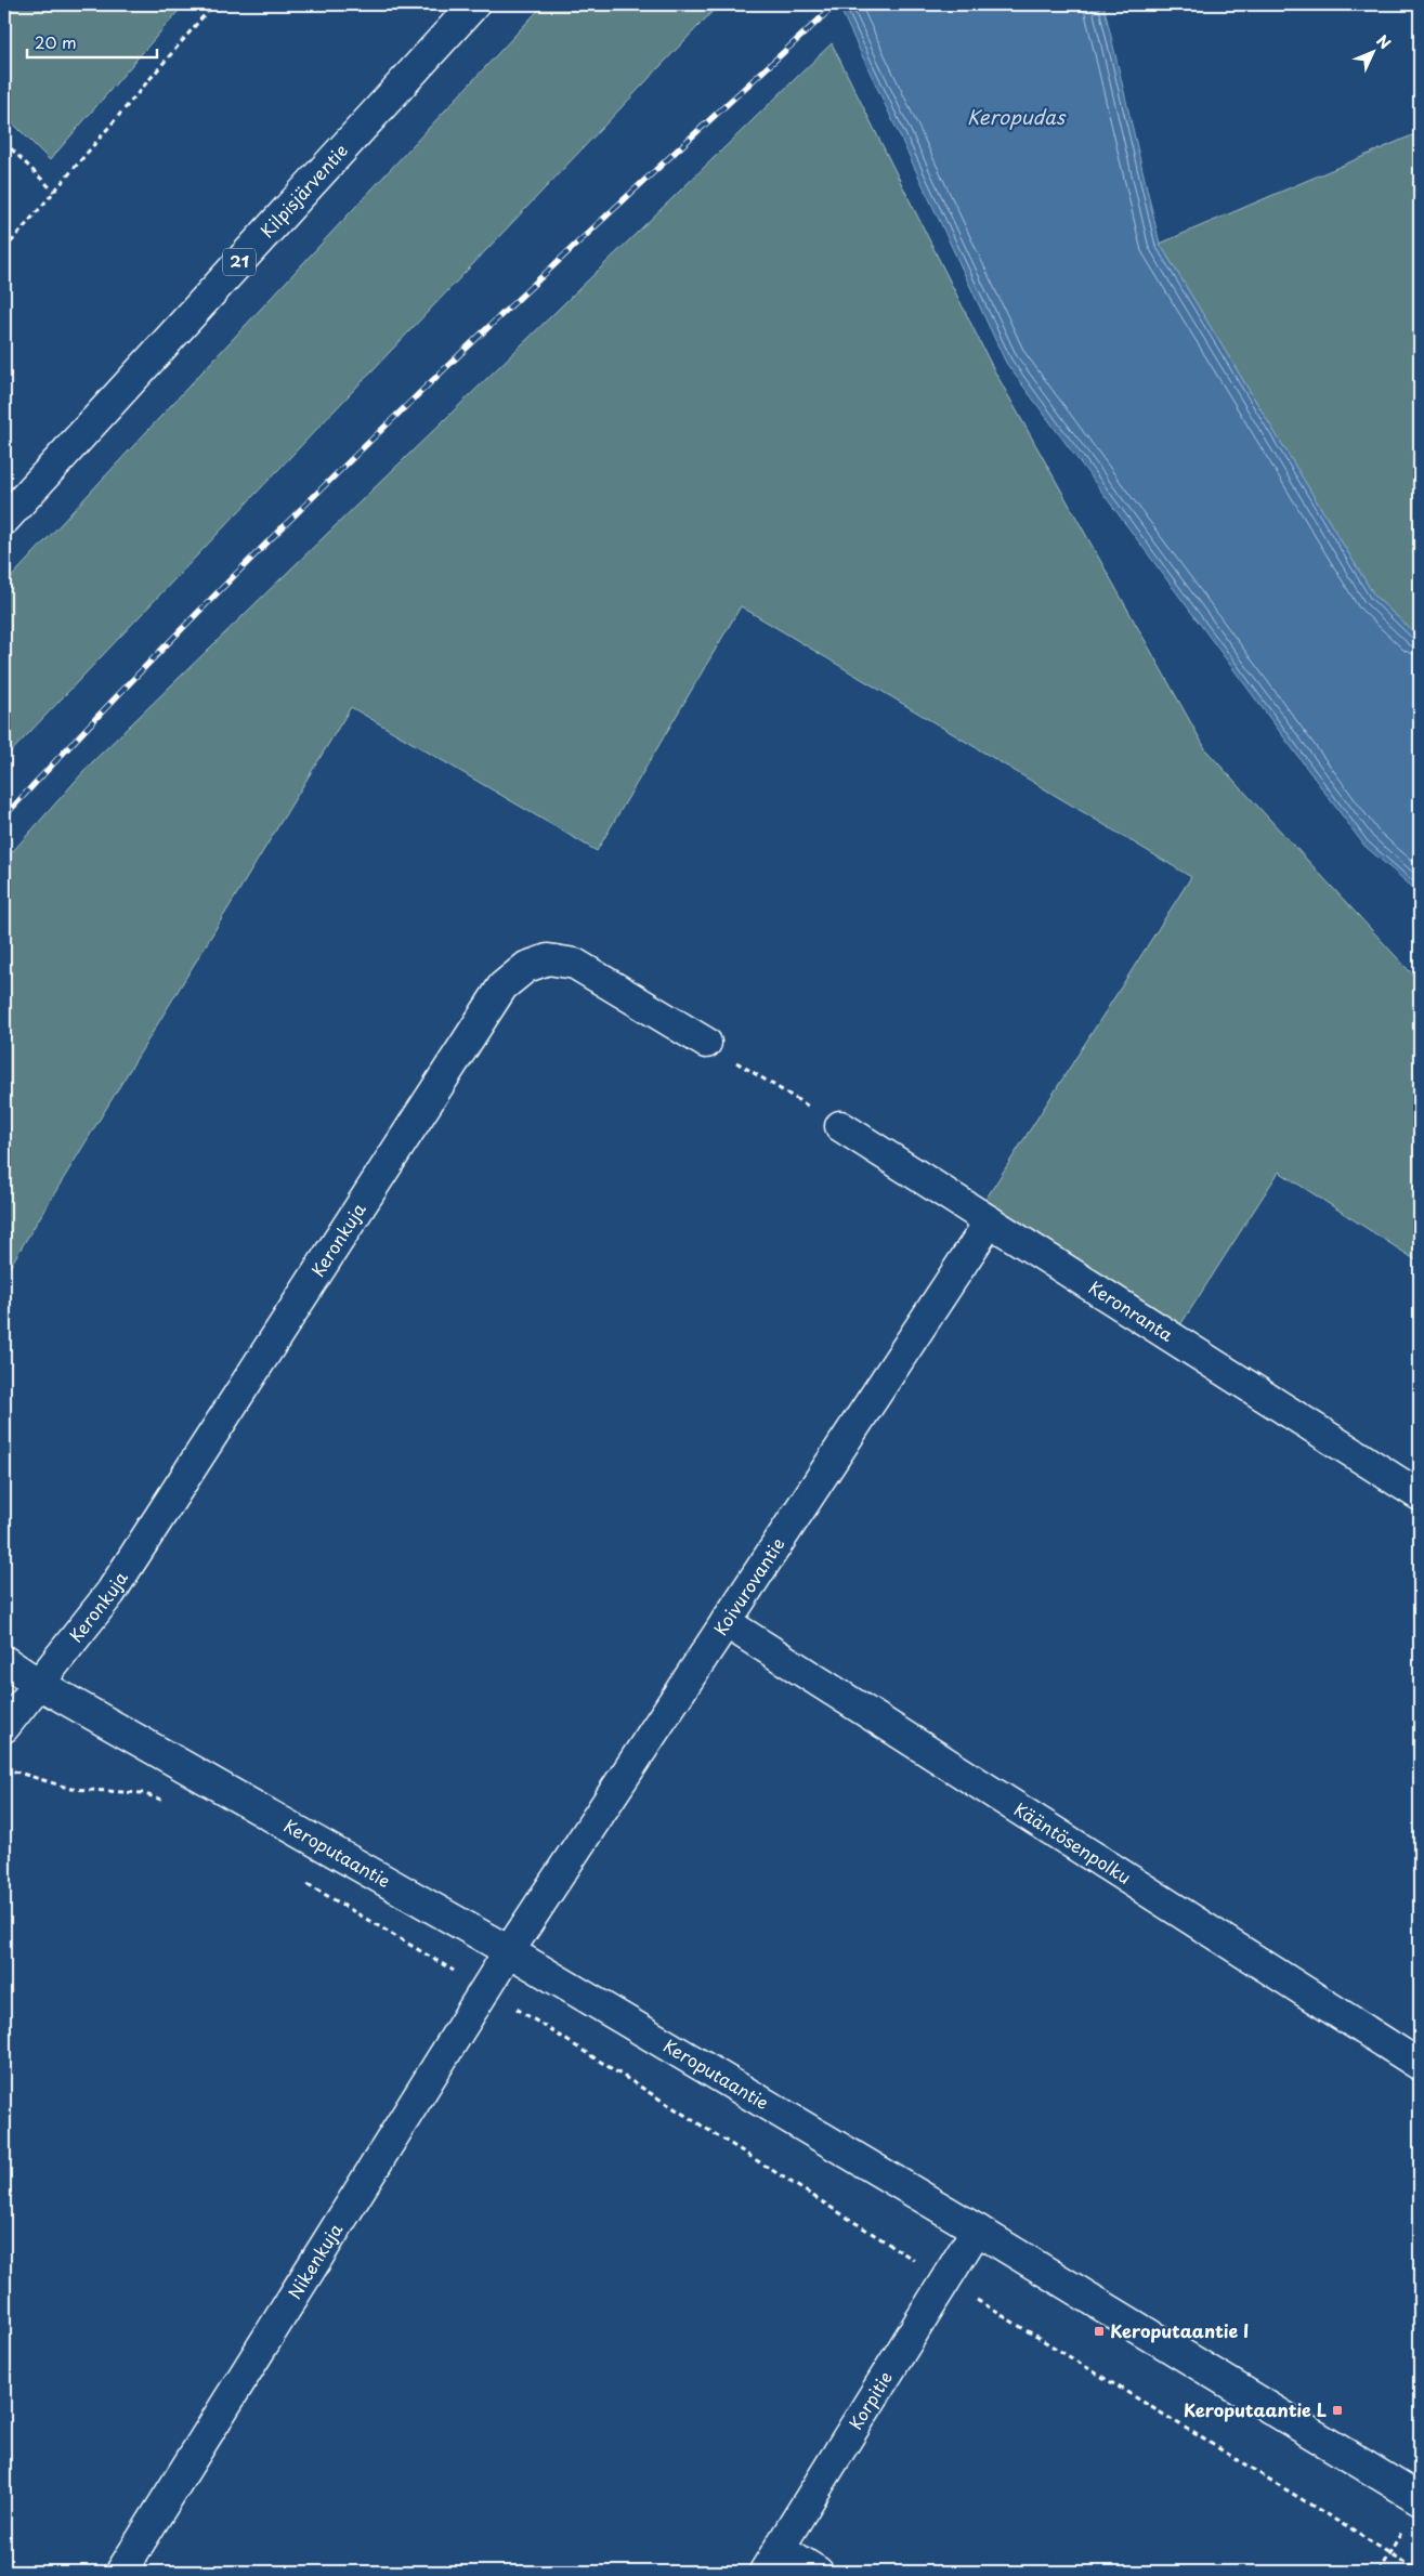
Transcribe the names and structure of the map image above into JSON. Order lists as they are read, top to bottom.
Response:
{
  "streets": {
    "main road": [
      "Kilpisjärventie",
      "21",
      "Keronkuja",
      "Keronranta",
      "Koivurovantie",
      "Kääntösenpolku",
      "Keroputaantie",
      "Nikenkuja",
      "Korpitie"
    ]
  },
  "crossings": [
    ["Keronkuja", "Keroputaantie"],
    ["Keronranta", "Koivurovantie"],
    ["Koivurovantie", "Kääntösenpolku"],
    ["Koivurovantie", "Keroputaantie"],
    ["Koivurovantie", "Nikenkuja"],
    ["Keroputaantie", "Nikenkuja"],
    ["Keroputaantie", "Korpitie"]
  ],
  "water": ["Keropudas"],
  "places": {
    "transit": ["Keroputaantie I", "Keroputaantie L"]
  },
  "scale_bar": "20 m",
  "north": "top right"
}
